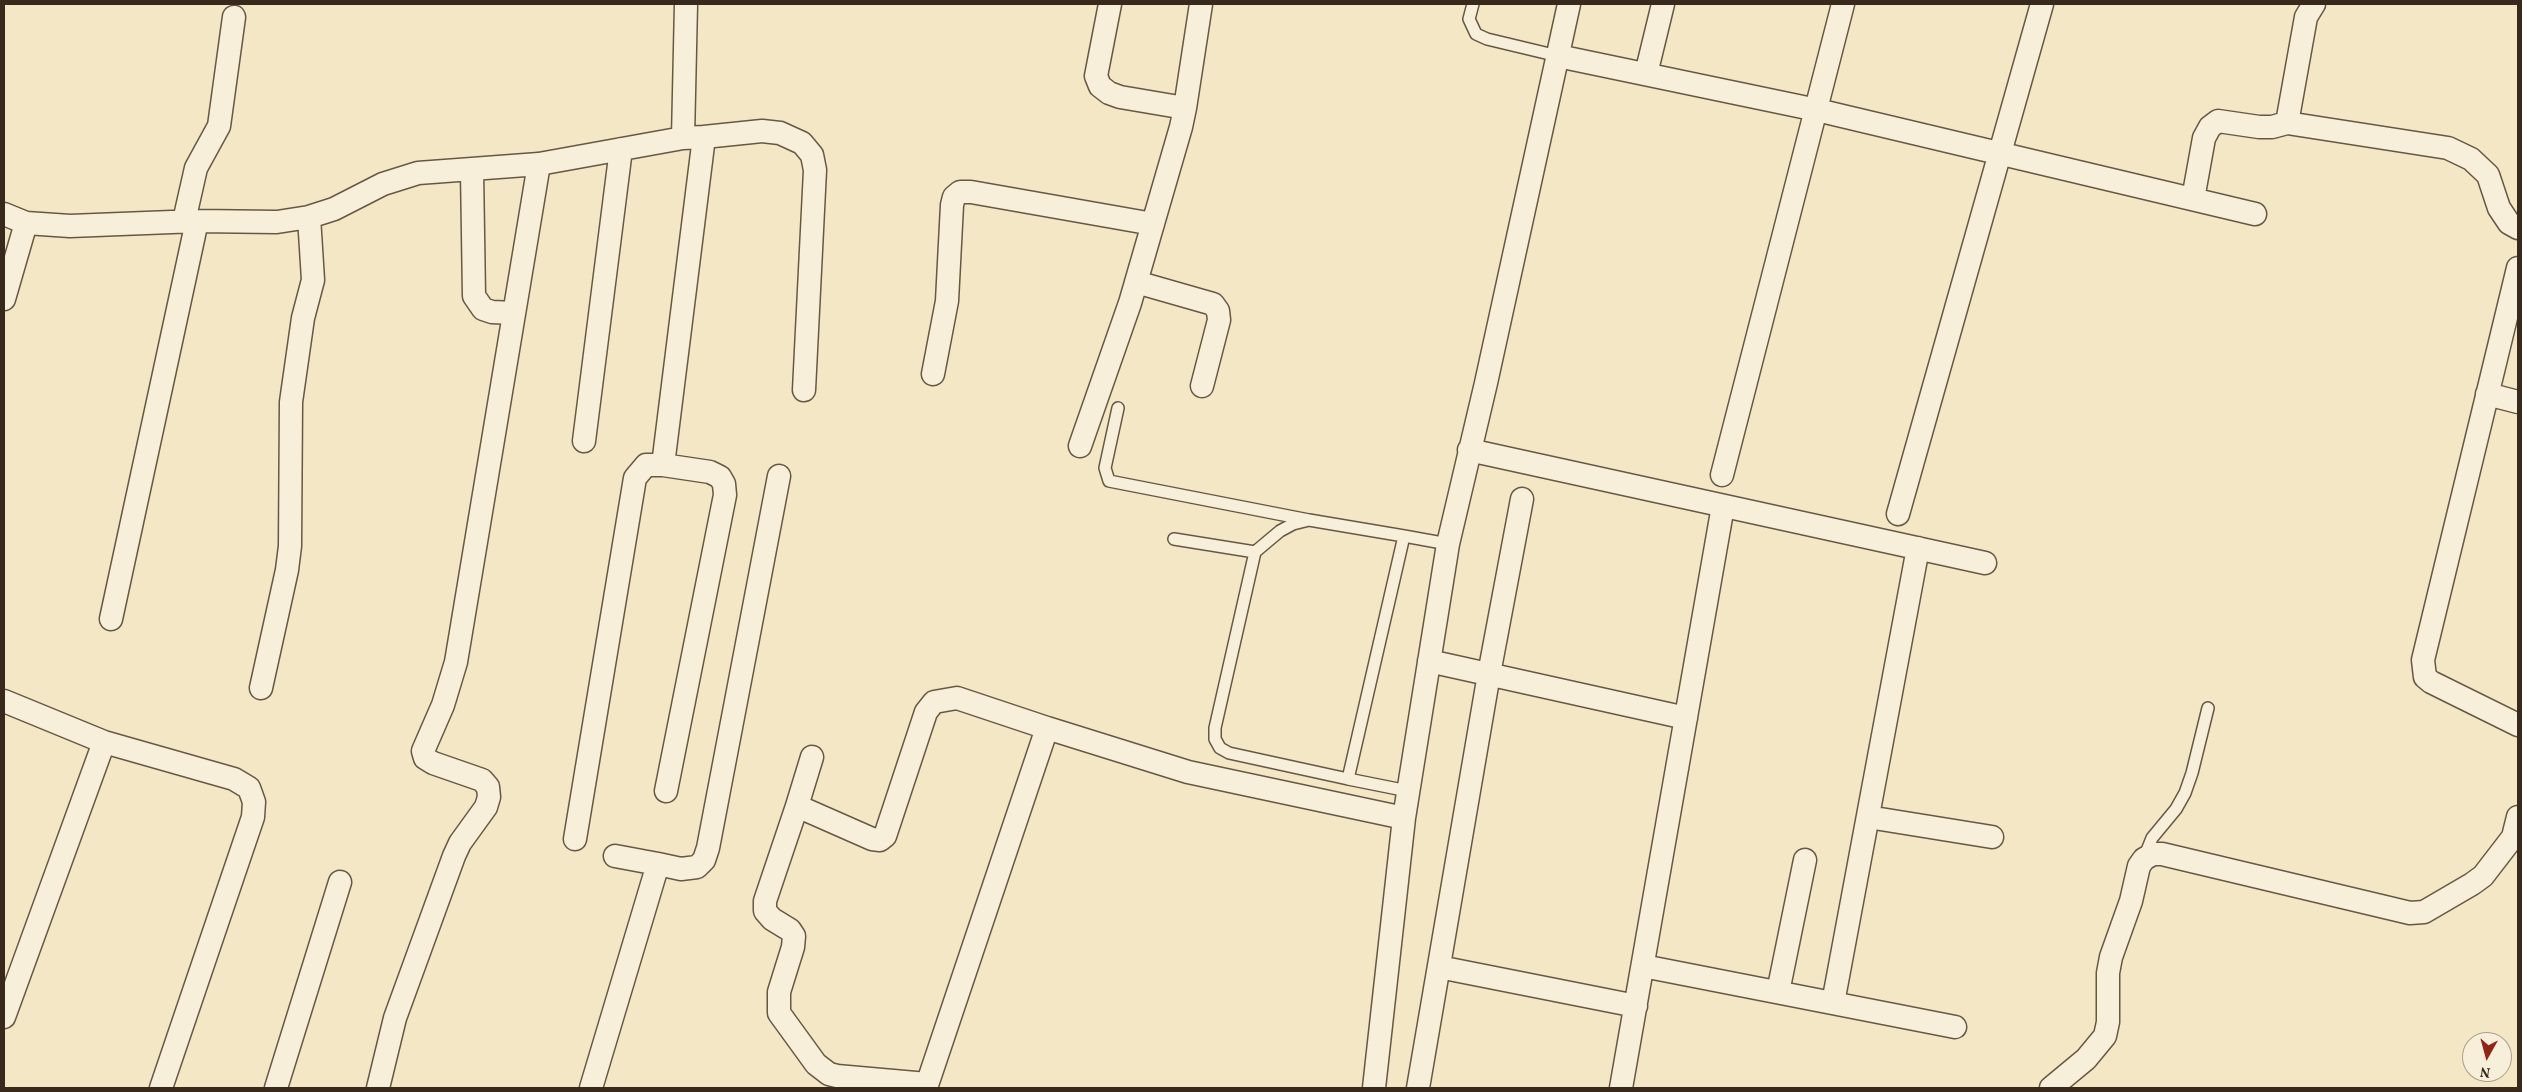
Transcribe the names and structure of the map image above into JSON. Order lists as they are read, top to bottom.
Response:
{
  "north": "bottom"
}
